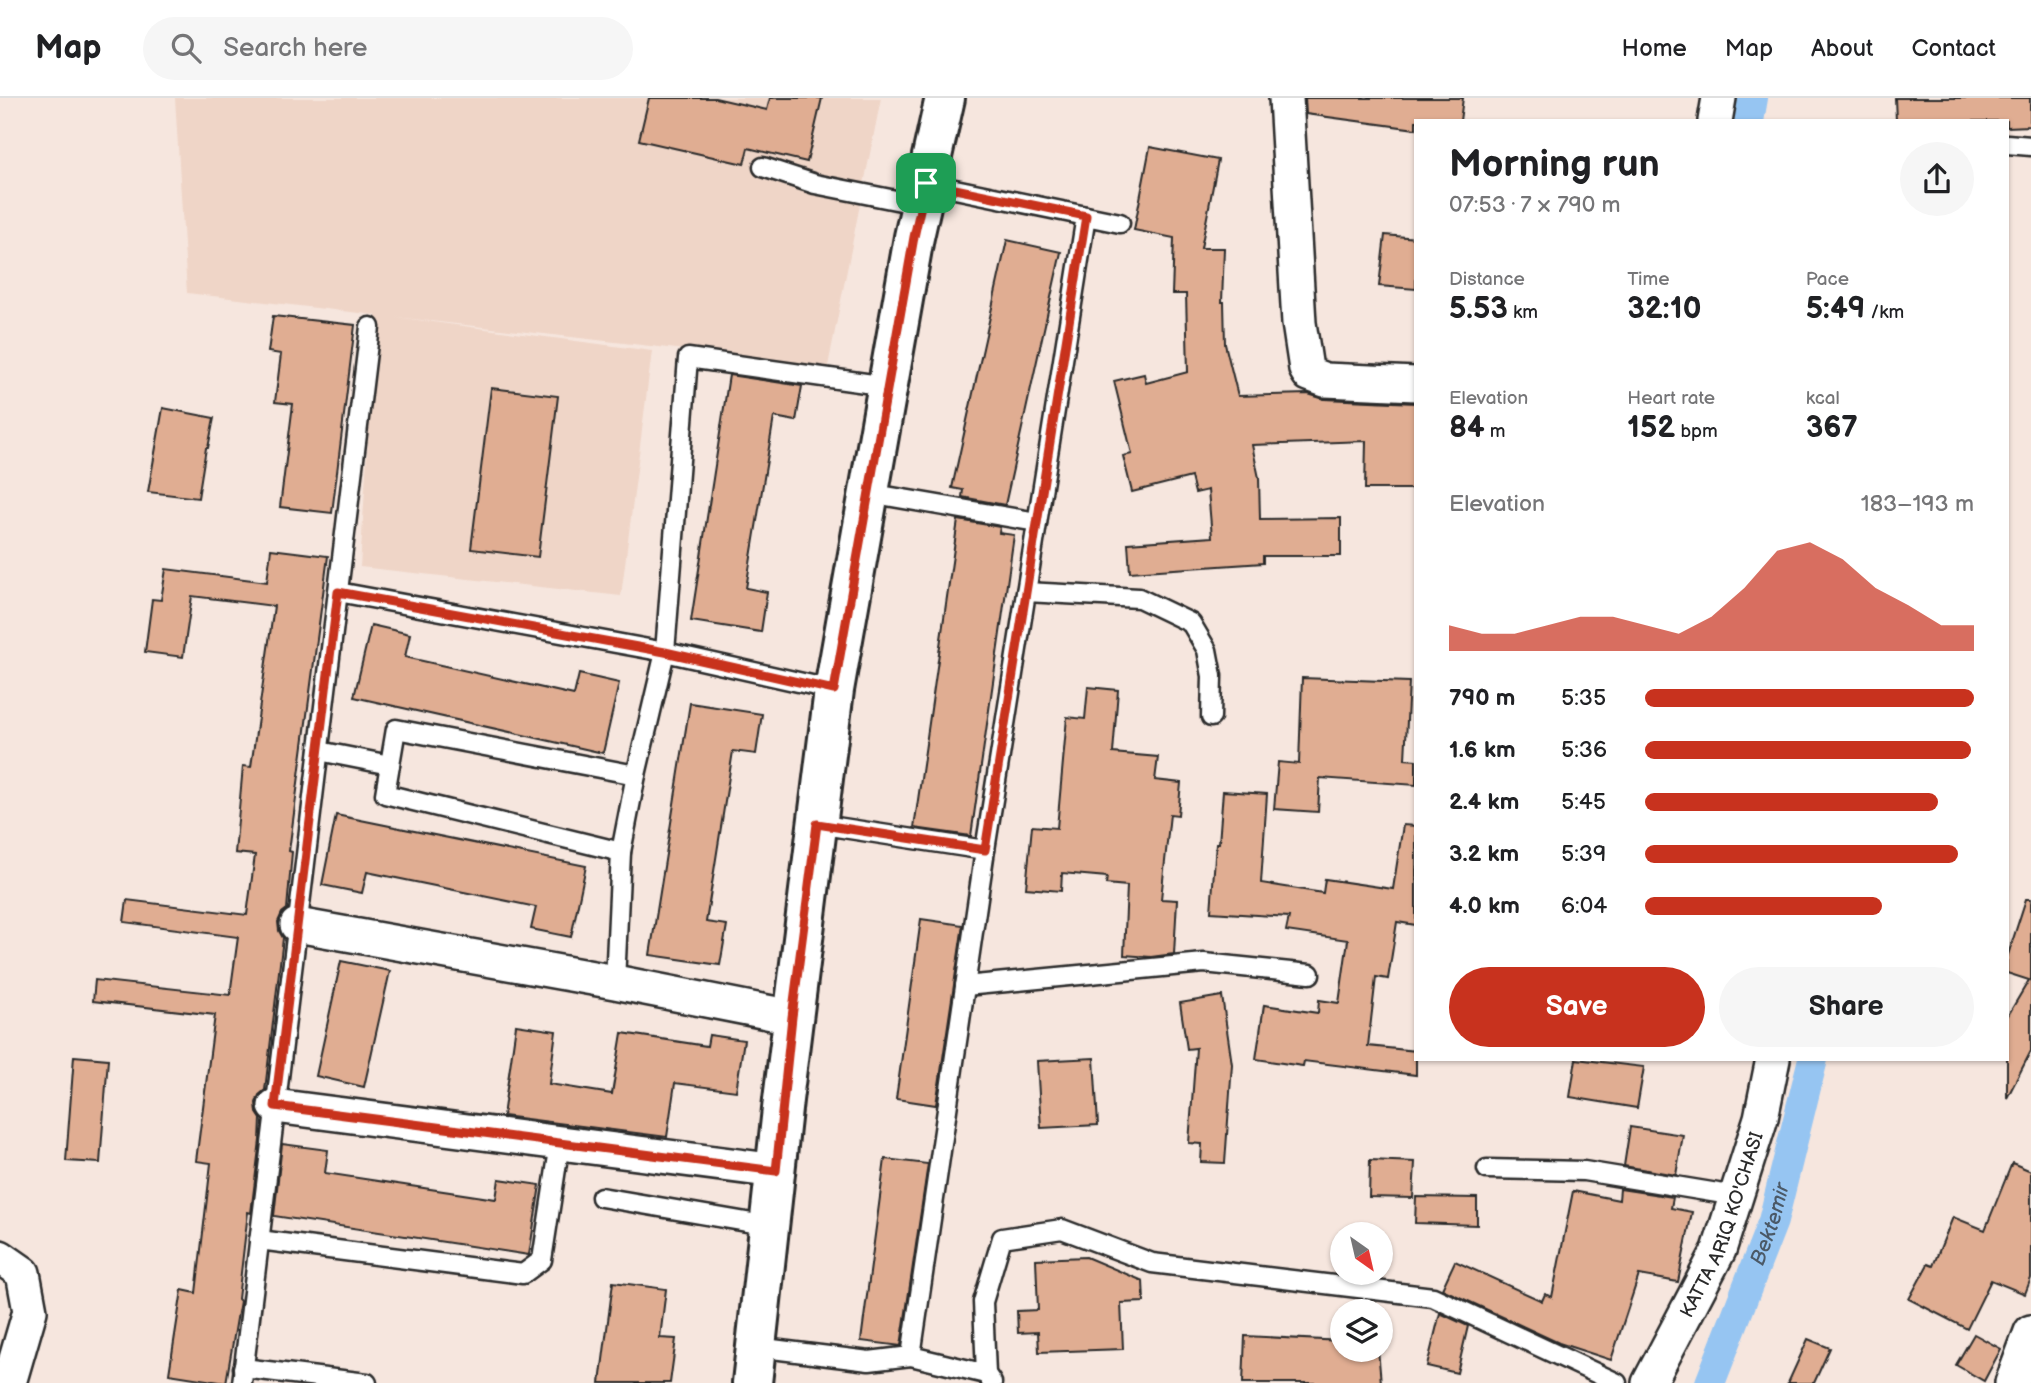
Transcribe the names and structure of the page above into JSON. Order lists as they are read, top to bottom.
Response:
{
  "streets": {
    "street": ["KATTA ARIQ KO'CHASI"]
  },
  "water": ["Bektemir"],
  "north": "bottom right",
  "page": {
    "header": "Map",
    "search": "Search here",
    "nav": [
      "Home",
      "Map",
      "About",
      "Contact"
    ],
    "heading": ["Morning run", "07:53 · 7 × 790 m"],
    "stats": [
      ["Distance", "5.53 km"],
      ["Time", "32:10"],
      ["Pace", "5:49 /km"],
      ["Elevation", "84 m"],
      ["Heart rate", "152 bpm"],
      ["kcal", "367"]
    ],
    "chart": ["Elevation", "183–193 m"],
    "list": [
      {
        "name": "790 m",
        "note": "5:35"
      },
      {
        "name": "1.6 km",
        "note": "5:36"
      },
      {
        "name": "2.4 km",
        "note": "5:45"
      },
      {
        "name": "3.2 km",
        "note": "5:39"
      },
      {
        "name": "4.0 km",
        "note": "6:04"
      }
    ],
    "buttons": ["Save", "Share"]
  }
}
